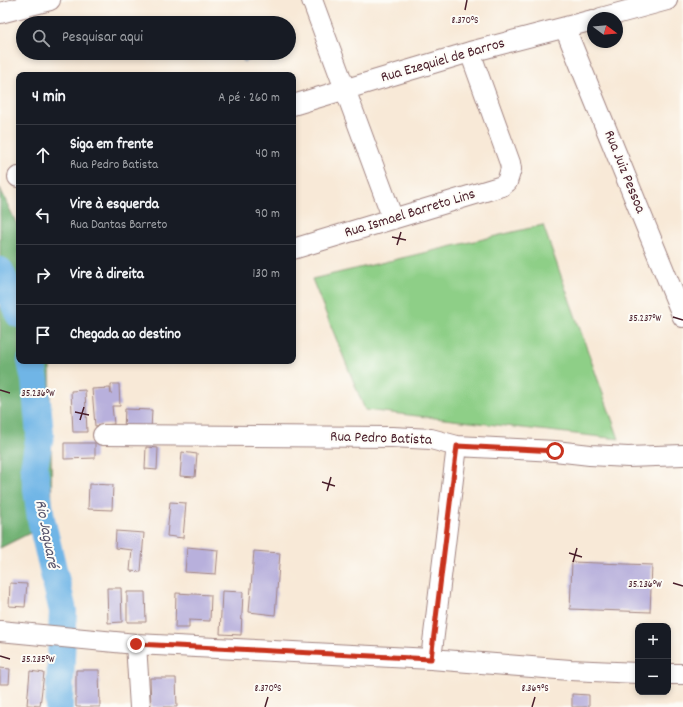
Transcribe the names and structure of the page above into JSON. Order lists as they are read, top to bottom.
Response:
{
  "streets": {
    "street": [
      "Rua Ezequiel de Barros",
      "Rua Juiz Pessoa",
      "Rua Ismael Barreto Lins",
      "Rua Pedro Batista"
    ]
  },
  "crossings": [
    ["Rua Ezequiel de Barros", "Rua Juiz Pessoa"],
    ["Rua Ezequiel de Barros", "Rua Ismael Barreto Lins"]
  ],
  "water": ["Rio Jaguaré"],
  "north": "right",
  "page": {
    "search": "Pesquisar aqui",
    "heading": ["4 min", "A pé · 260 m"],
    "list": [
      ["Siga em frente", "Rua Pedro Batista", "40 m"],
      ["Vire à esquerda", "Rua Dantas Barreto", "90 m"],
      ["Vire à direita", "130 m"],
      "Chegada ao destino"
    ],
    "map_buttons": ["+", "−"]
  },
  "coordinates": [
    "8.370°S",
    "35.237°W",
    "35.236°W",
    "35.235°W",
    "8.369°S"
  ]
}
